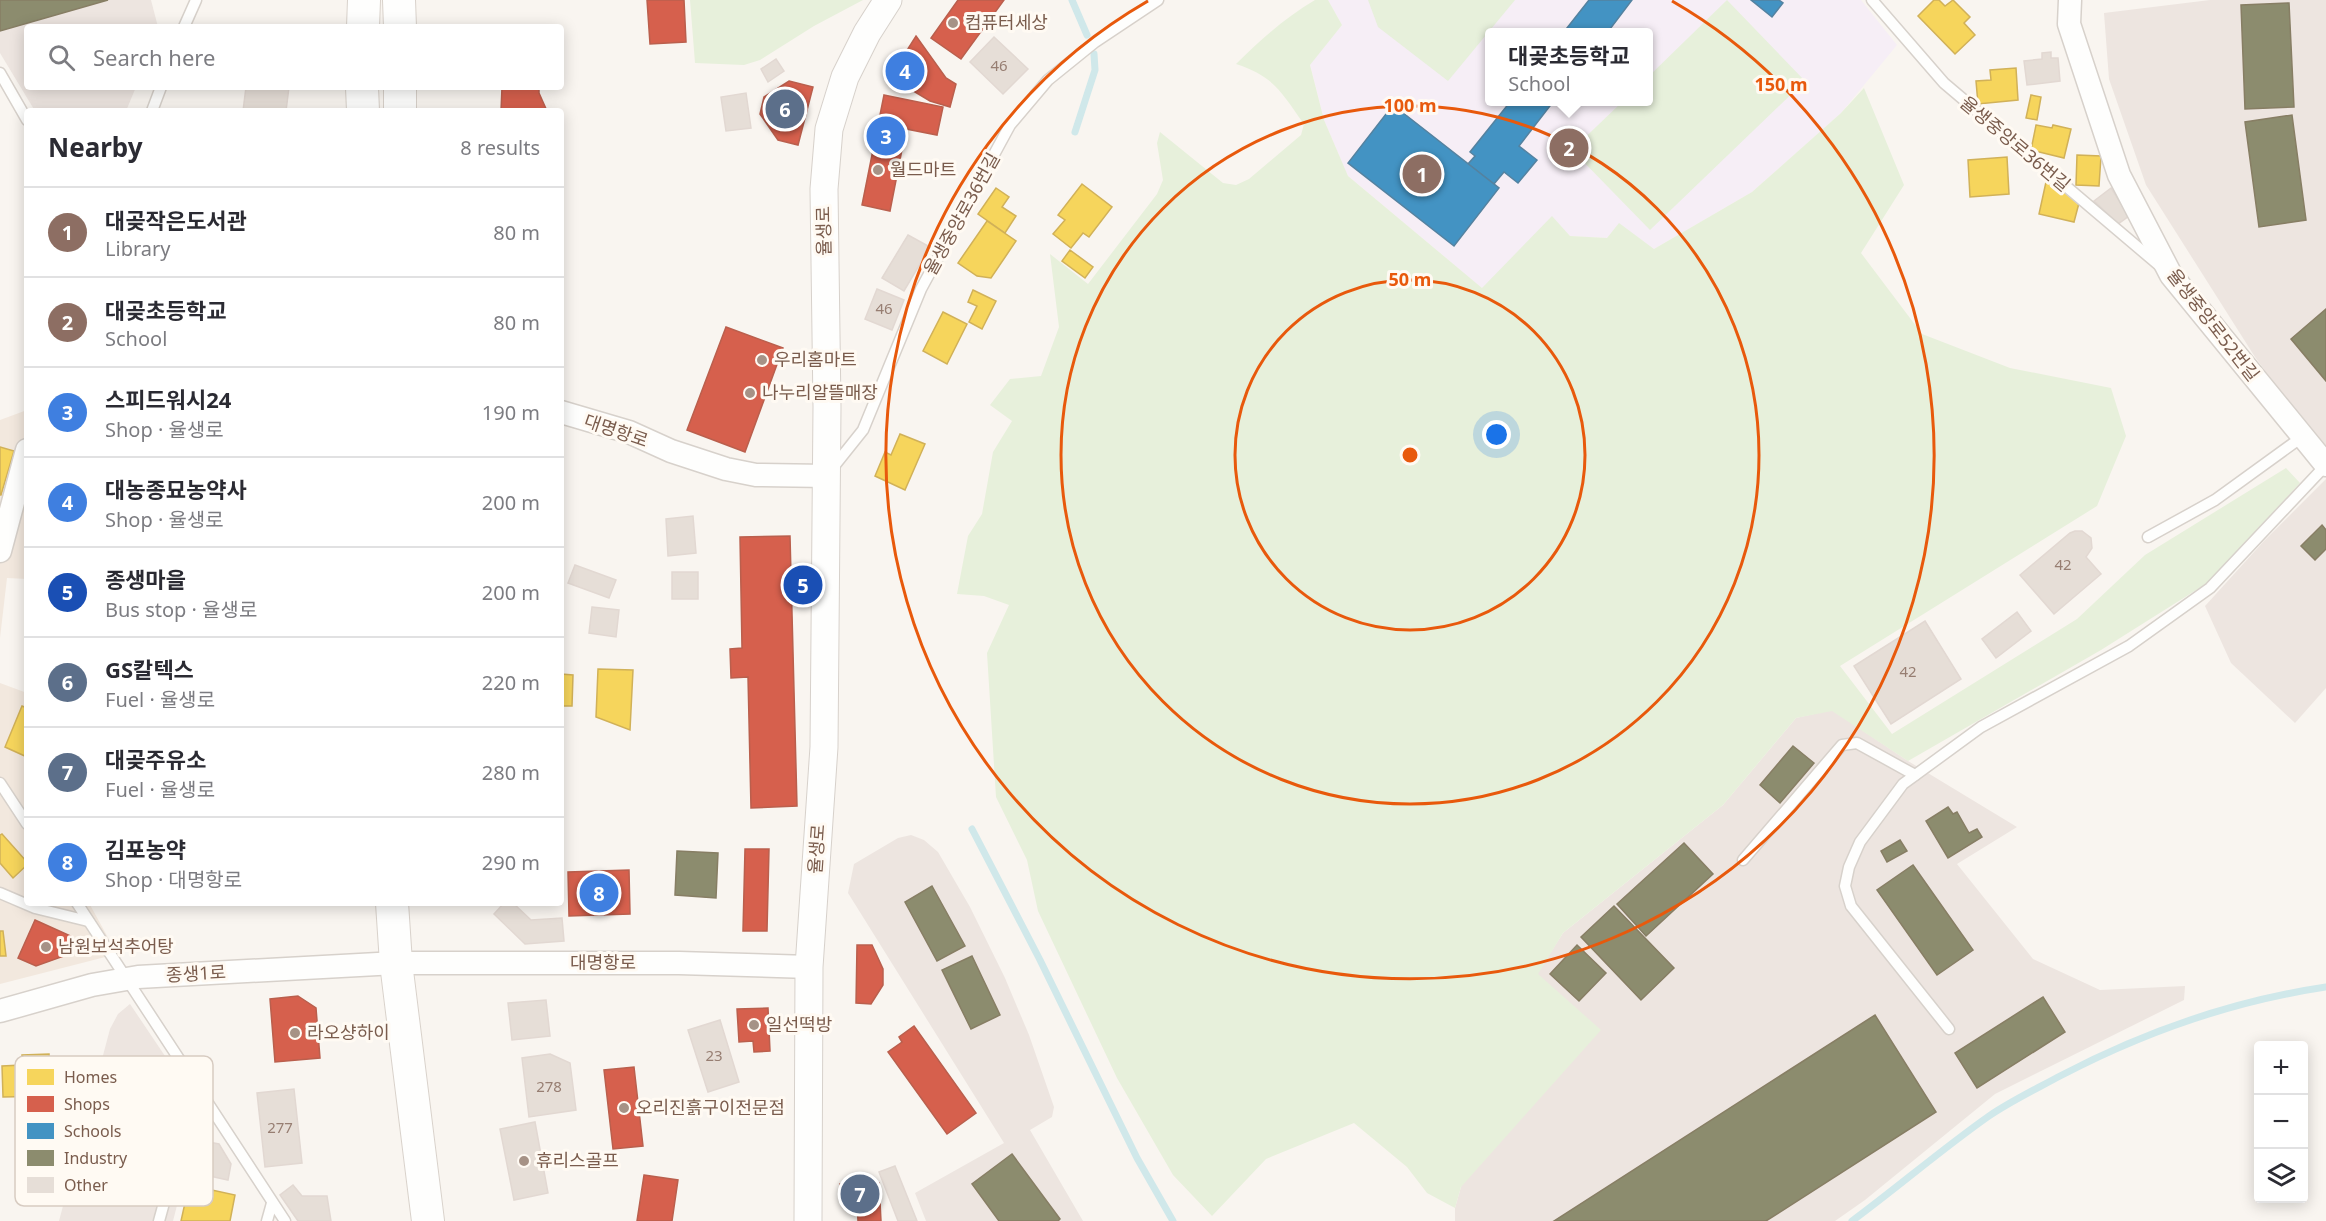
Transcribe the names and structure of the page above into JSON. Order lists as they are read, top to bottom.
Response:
{
  "streets": {
    "street": [
      "율생로",
      "율생중앙로52번길",
      "대명항로",
      "종생1로"
    ],
    "lane": ["율생중앙로36번길"]
  },
  "crossings": [
    ["율생중앙로36번길", "율생로"],
    ["율생중앙로36번길", "율생중앙로52번길"],
    ["율생중앙로36번길", "대명항로"],
    ["율생로", "대명항로"],
    ["대명항로", "종생1로"]
  ],
  "places": [
    "컴퓨터세상",
    "월드마트",
    "우리홈마트",
    "나누리알뜰매장",
    "남원보석추어탕",
    "일선떡방",
    "라오샹하이",
    "오리진흙구이전문점",
    "휴리스골프"
  ],
  "house_numbers": [
    "46",
    "46",
    "42",
    "42",
    "23",
    "278",
    "277"
  ],
  "legend": [
    "Homes",
    "Shops",
    "Schools",
    "Industry",
    "Other"
  ],
  "page": {
    "search": "Search here",
    "popup": ["대곶초등학교", "School"],
    "pins": [
      "4",
      "6",
      "3",
      "2",
      "1",
      "5",
      "8",
      "7"
    ],
    "heading": ["Nearby", "8 results"],
    "list": [
      {
        "mark": "1",
        "name": "대곶작은도서관",
        "note": "Library",
        "value": "80 m"
      },
      {
        "mark": "2",
        "name": "대곶초등학교",
        "note": "School",
        "value": "80 m"
      },
      {
        "mark": "3",
        "name": "스피드워시24",
        "note": "Shop · 율생로",
        "value": "190 m"
      },
      {
        "mark": "4",
        "name": "대농종묘농약사",
        "note": "Shop · 율생로",
        "value": "200 m"
      },
      {
        "mark": "5",
        "name": "종생마을",
        "note": "Bus stop · 율생로",
        "value": "200 m"
      },
      {
        "mark": "6",
        "name": "GS칼텍스",
        "note": "Fuel · 율생로",
        "value": "220 m"
      },
      {
        "mark": "7",
        "name": "대곶주유소",
        "note": "Fuel · 율생로",
        "value": "280 m"
      },
      {
        "mark": "8",
        "name": "김포농약",
        "note": "Shop · 대명항로",
        "value": "290 m"
      }
    ],
    "map_buttons": ["+", "−"]
  },
  "rings": ["150 m", "100 m", "50 m"]
}
